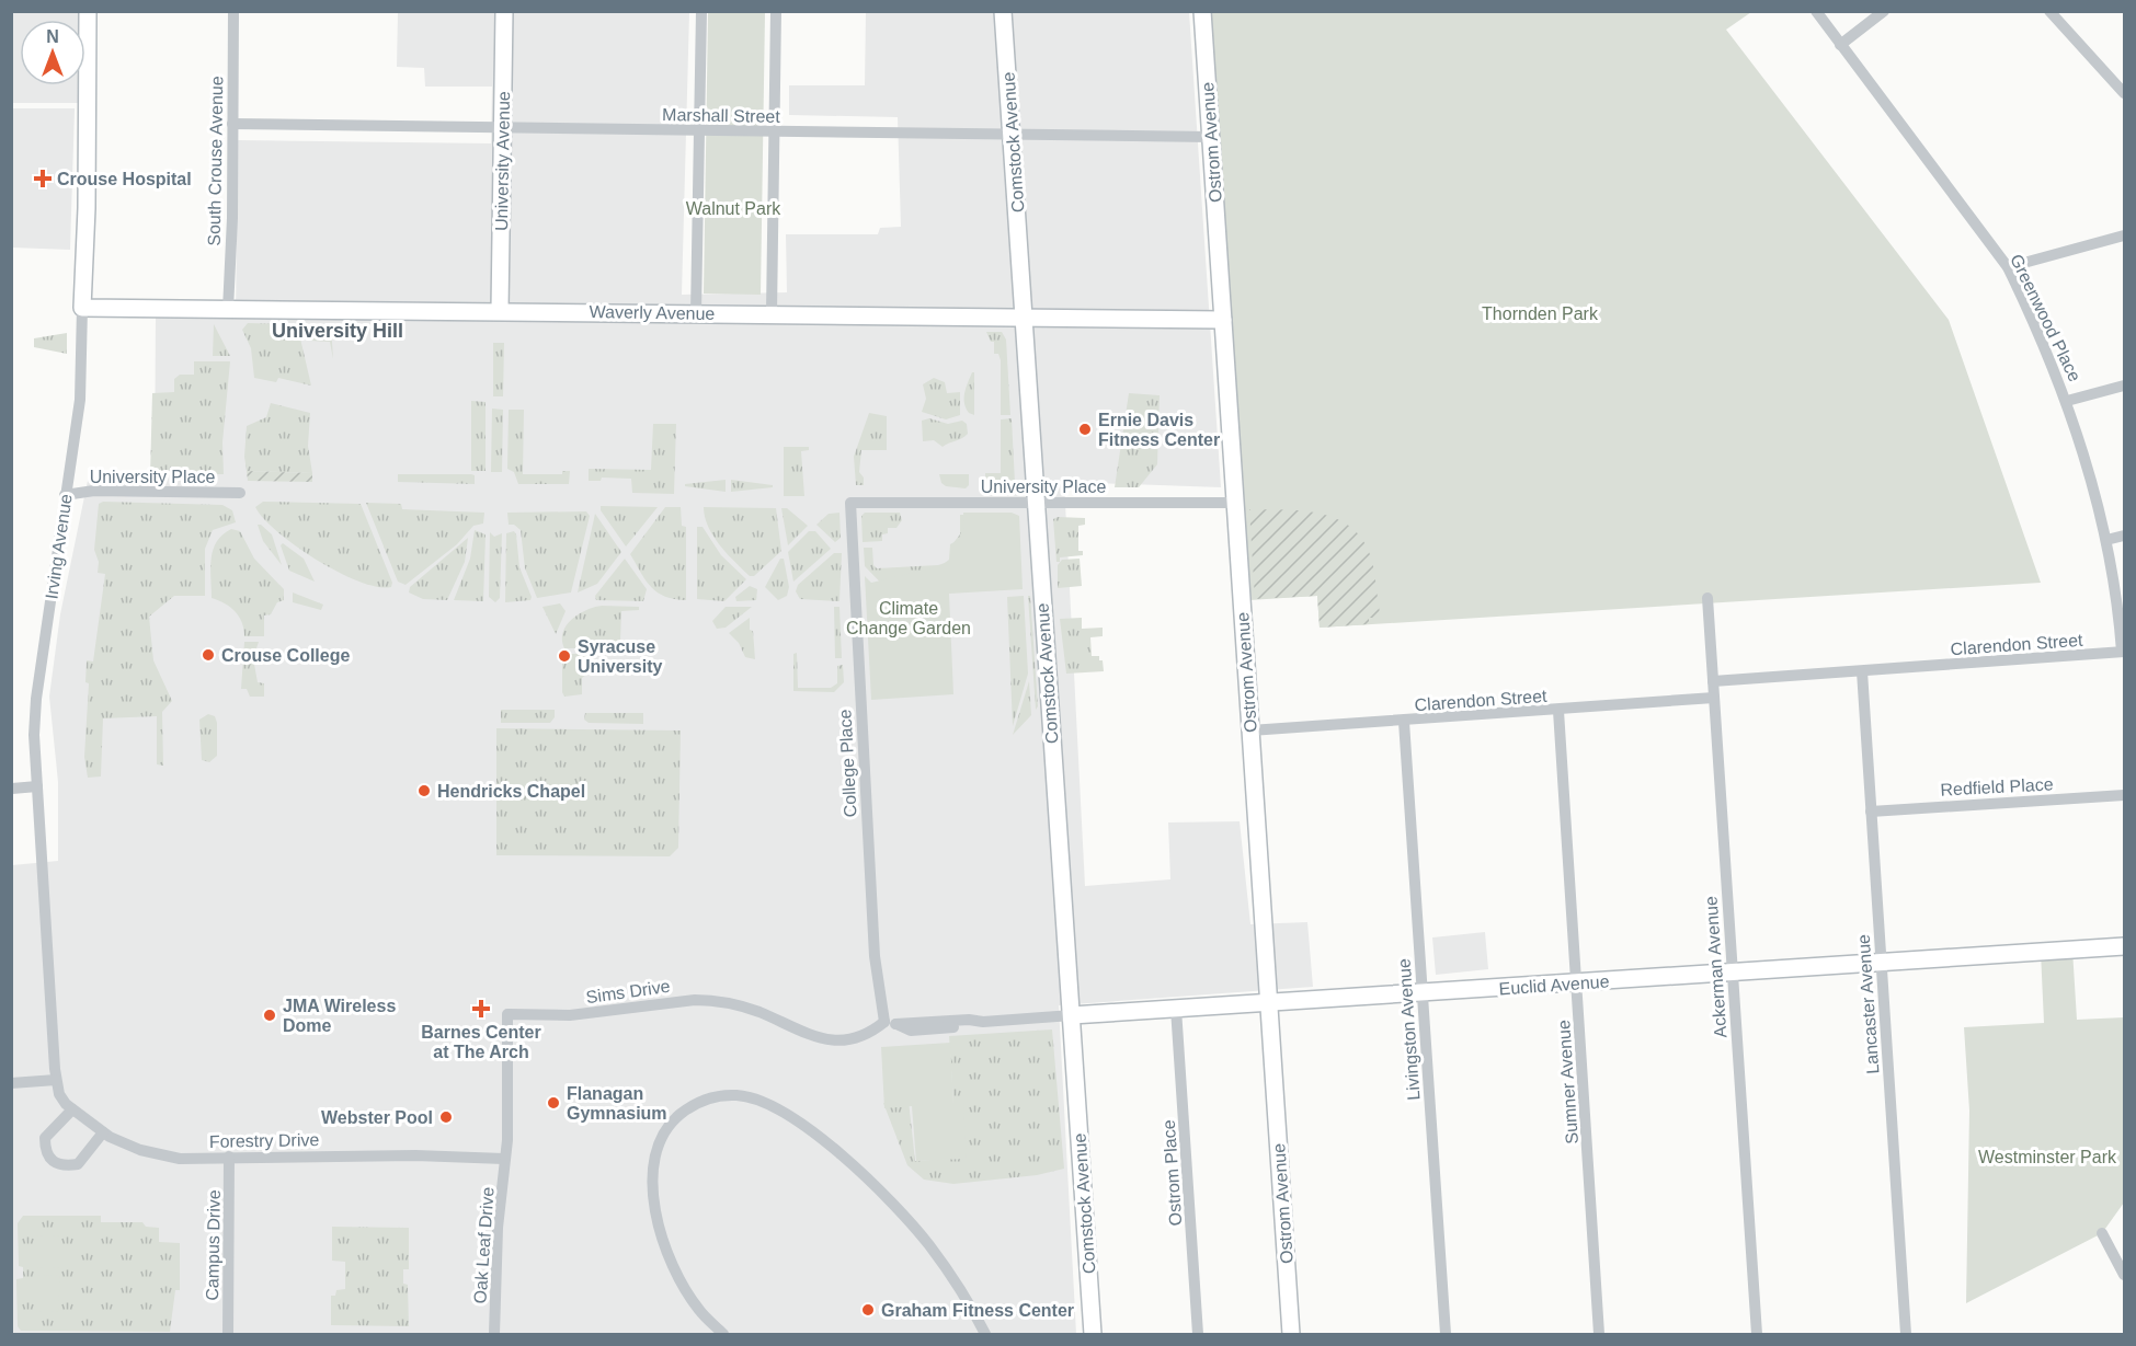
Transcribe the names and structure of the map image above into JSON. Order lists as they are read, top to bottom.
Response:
{
  "streets": {
    "street": [
      "Marshall Street",
      "Comstock Avenue",
      "Ostrom Avenue",
      "South Crouse Avenue",
      "University Avenue",
      "Waverly Avenue",
      "Greenwood Place",
      "University Place",
      "Irving Avenue",
      "Clarendon Street",
      "College Place",
      "Redfield Place",
      "Ackerman Avenue",
      "Euclid Avenue",
      "Sims Drive",
      "Lancaster Avenue",
      "Livingston Avenue",
      "Sumner Avenue",
      "Forestry Drive",
      "Ostrom Place",
      "Campus Drive",
      "Oak Leaf Drive"
    ]
  },
  "crossings": [
    ["Marshall Street", "Comstock Avenue"],
    ["Marshall Street", "Ostrom Avenue"],
    ["Marshall Street", "South Crouse Avenue"],
    ["Marshall Street", "University Avenue"],
    ["Comstock Avenue", "Waverly Avenue"],
    ["Comstock Avenue", "University Place"],
    ["Comstock Avenue", "Euclid Avenue"],
    ["Ostrom Avenue", "Waverly Avenue"],
    ["Ostrom Avenue", "University Place"],
    ["Ostrom Avenue", "Clarendon Street"],
    ["Ostrom Avenue", "Euclid Avenue"],
    ["South Crouse Avenue", "Waverly Avenue"],
    ["University Avenue", "Waverly Avenue"],
    ["Waverly Avenue", "Irving Avenue"],
    ["Greenwood Place", "Clarendon Street"],
    ["University Place", "Irving Avenue"],
    ["University Place", "College Place"],
    ["Irving Avenue", "Forestry Drive"],
    ["Clarendon Street", "Ackerman Avenue"],
    ["Clarendon Street", "Lancaster Avenue"],
    ["Clarendon Street", "Livingston Avenue"],
    ["Clarendon Street", "Sumner Avenue"],
    ["College Place", "Euclid Avenue"],
    ["College Place", "Sims Drive"],
    ["Redfield Place", "Lancaster Avenue"],
    ["Ackerman Avenue", "Euclid Avenue"],
    ["Euclid Avenue", "Sims Drive"],
    ["Euclid Avenue", "Lancaster Avenue"],
    ["Euclid Avenue", "Livingston Avenue"],
    ["Euclid Avenue", "Sumner Avenue"],
    ["Euclid Avenue", "Ostrom Place"],
    ["Sims Drive", "Forestry Drive"],
    ["Sims Drive", "Oak Leaf Drive"],
    ["Forestry Drive", "Campus Drive"],
    ["Forestry Drive", "Oak Leaf Drive"]
  ],
  "districts": ["University Hill"],
  "parks": [
    "Walnut Park",
    "Thornden Park",
    "Climate Change Garden",
    "Westminster Park"
  ],
  "places": {
    "health": ["Crouse Hospital", "Barnes Center at The Arch"],
    "other": [
      "Ernie Davis Fitness Center",
      "Crouse College",
      "Syracuse University",
      "Hendricks Chapel",
      "JMA Wireless Dome",
      "Flanagan Gymnasium",
      "Webster Pool",
      "Graham Fitness Center"
    ]
  },
  "north": "top"
}
